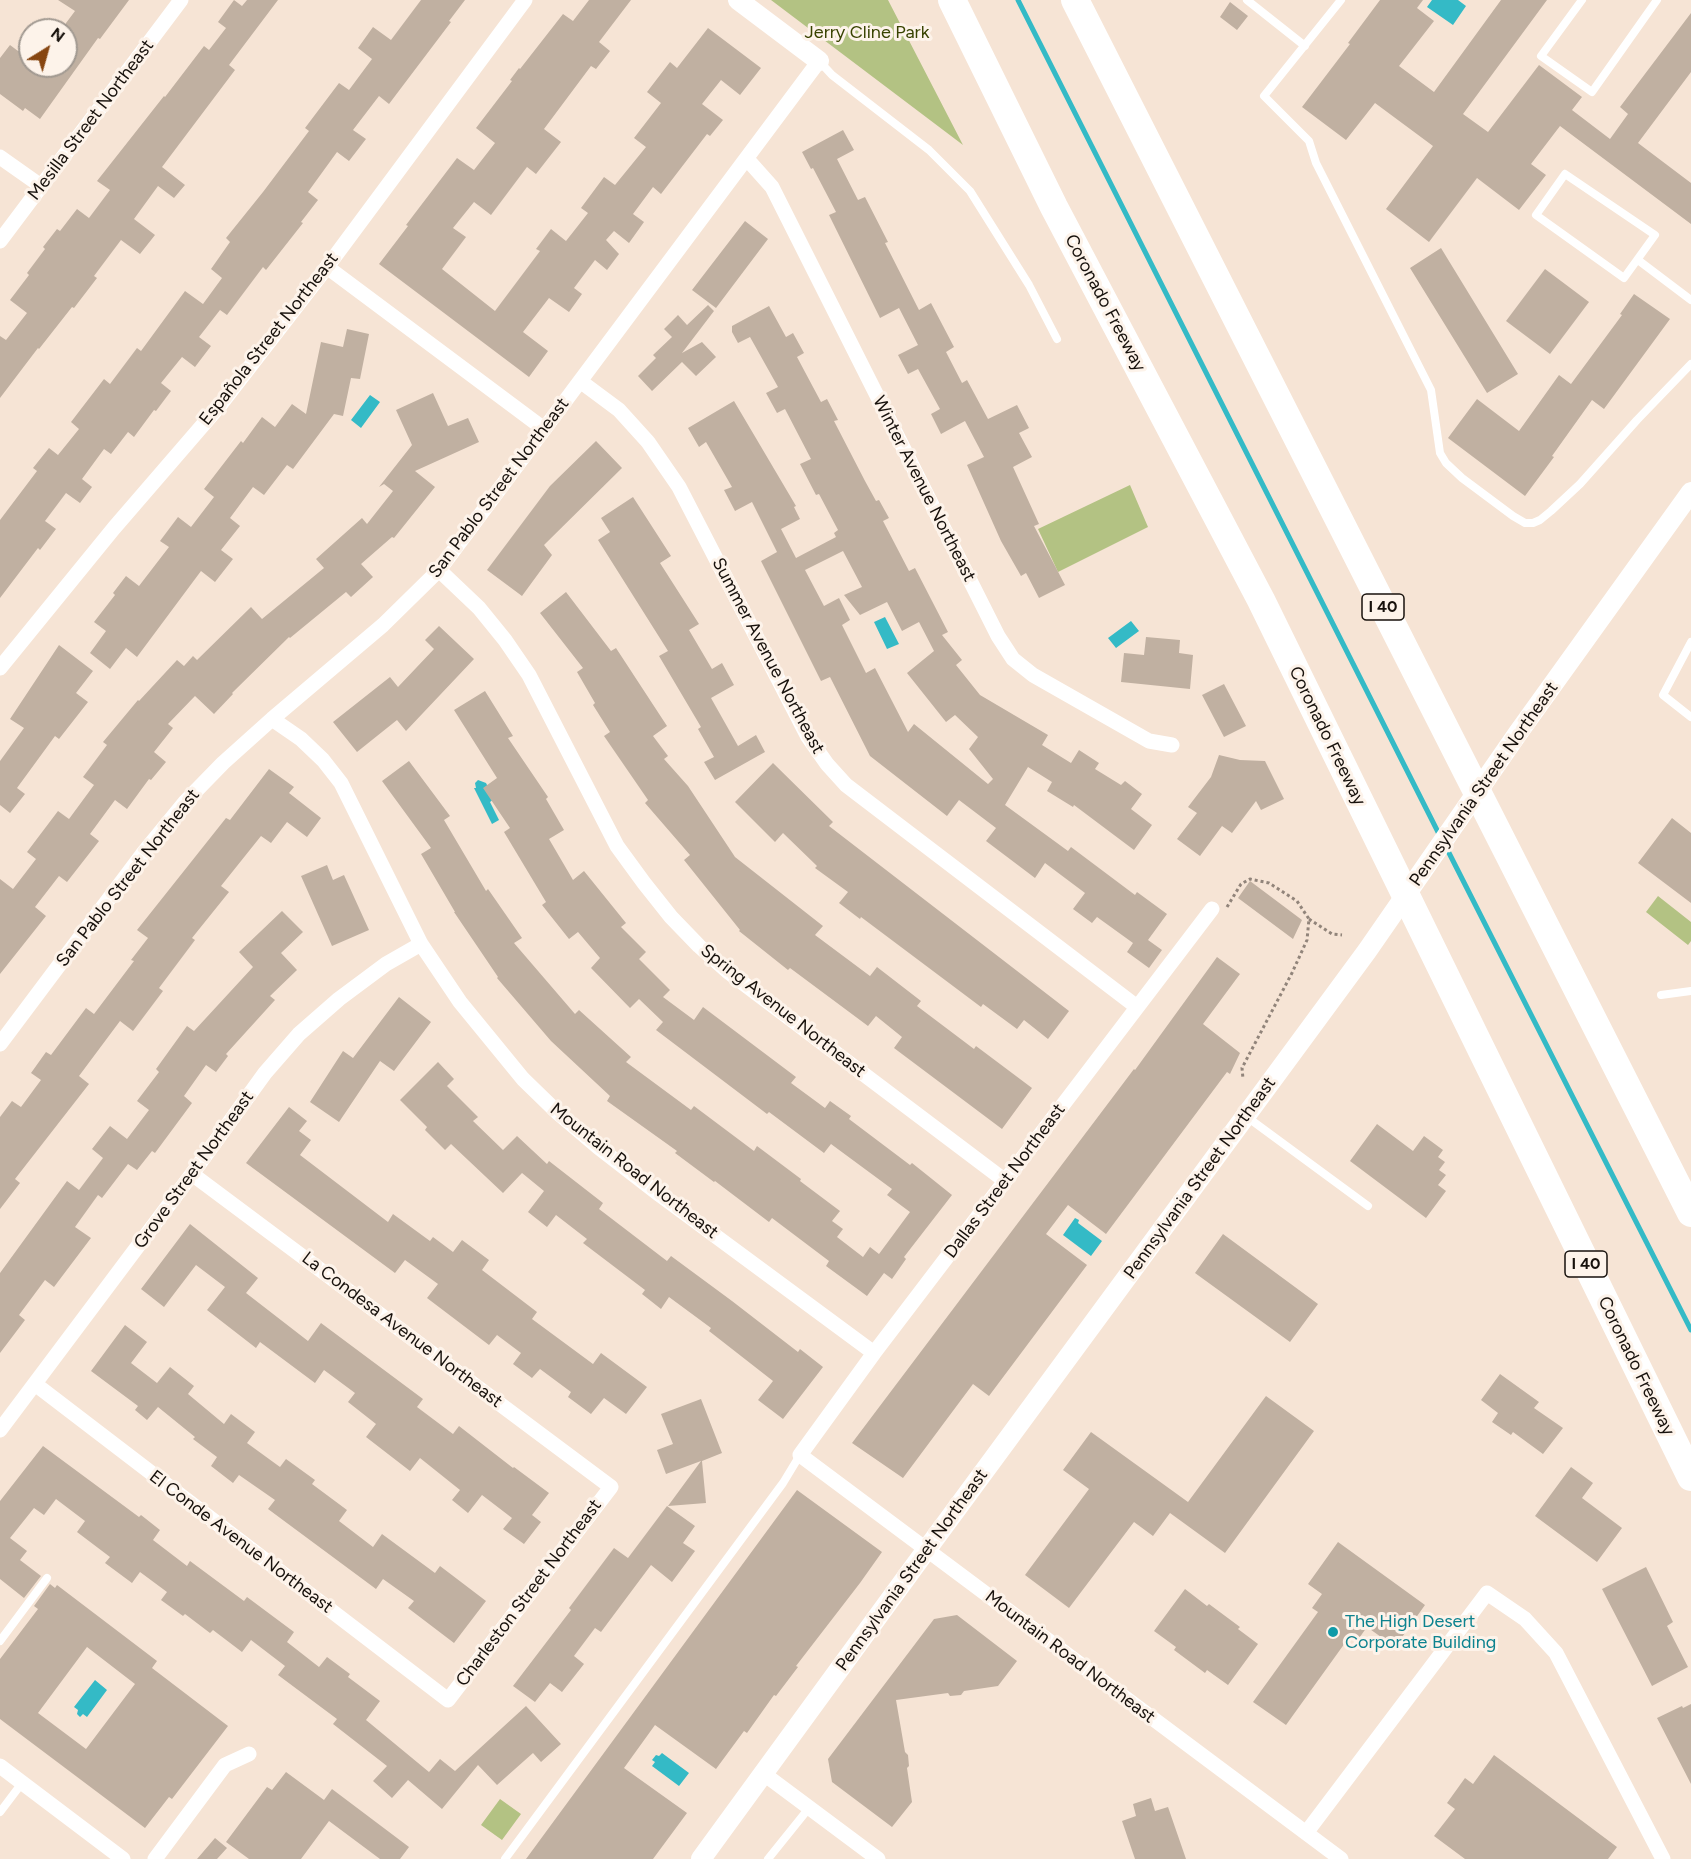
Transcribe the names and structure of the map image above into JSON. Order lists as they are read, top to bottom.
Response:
{
  "streets": {
    "highway": ["Coronado Freeway", "I 40"],
    "street": [
      "Mesilla Street Northeast",
      "Española Street Northeast",
      "San Pablo Street Northeast",
      "Winter Avenue Northeast",
      "Summer Avenue Northeast",
      "Pennsylvania Street Northeast",
      "Spring Avenue Northeast",
      "Grove Street Northeast",
      "Mountain Road Northeast",
      "Dallas Street Northeast",
      "La Condesa Avenue Northeast",
      "El Conde Avenue Northeast",
      "Charleston Street Northeast"
    ]
  },
  "crossings": [
    ["San Pablo Street Northeast", "Winter Avenue Northeast"],
    ["San Pablo Street Northeast", "Summer Avenue Northeast"],
    ["San Pablo Street Northeast", "Spring Avenue Northeast"],
    ["San Pablo Street Northeast", "Mountain Road Northeast"],
    ["Summer Avenue Northeast", "Dallas Street Northeast"],
    ["Pennsylvania Street Northeast", "Mountain Road Northeast"],
    ["Spring Avenue Northeast", "Dallas Street Northeast"],
    ["Grove Street Northeast", "Mountain Road Northeast"],
    ["Grove Street Northeast", "La Condesa Avenue Northeast"],
    ["Grove Street Northeast", "El Conde Avenue Northeast"],
    ["Mountain Road Northeast", "Dallas Street Northeast"],
    ["La Condesa Avenue Northeast", "Charleston Street Northeast"],
    ["El Conde Avenue Northeast", "Charleston Street Northeast"]
  ],
  "parks": ["Jerry Cline Park"],
  "places": ["The High Desert Corporate Building"],
  "north": "top right"
}
